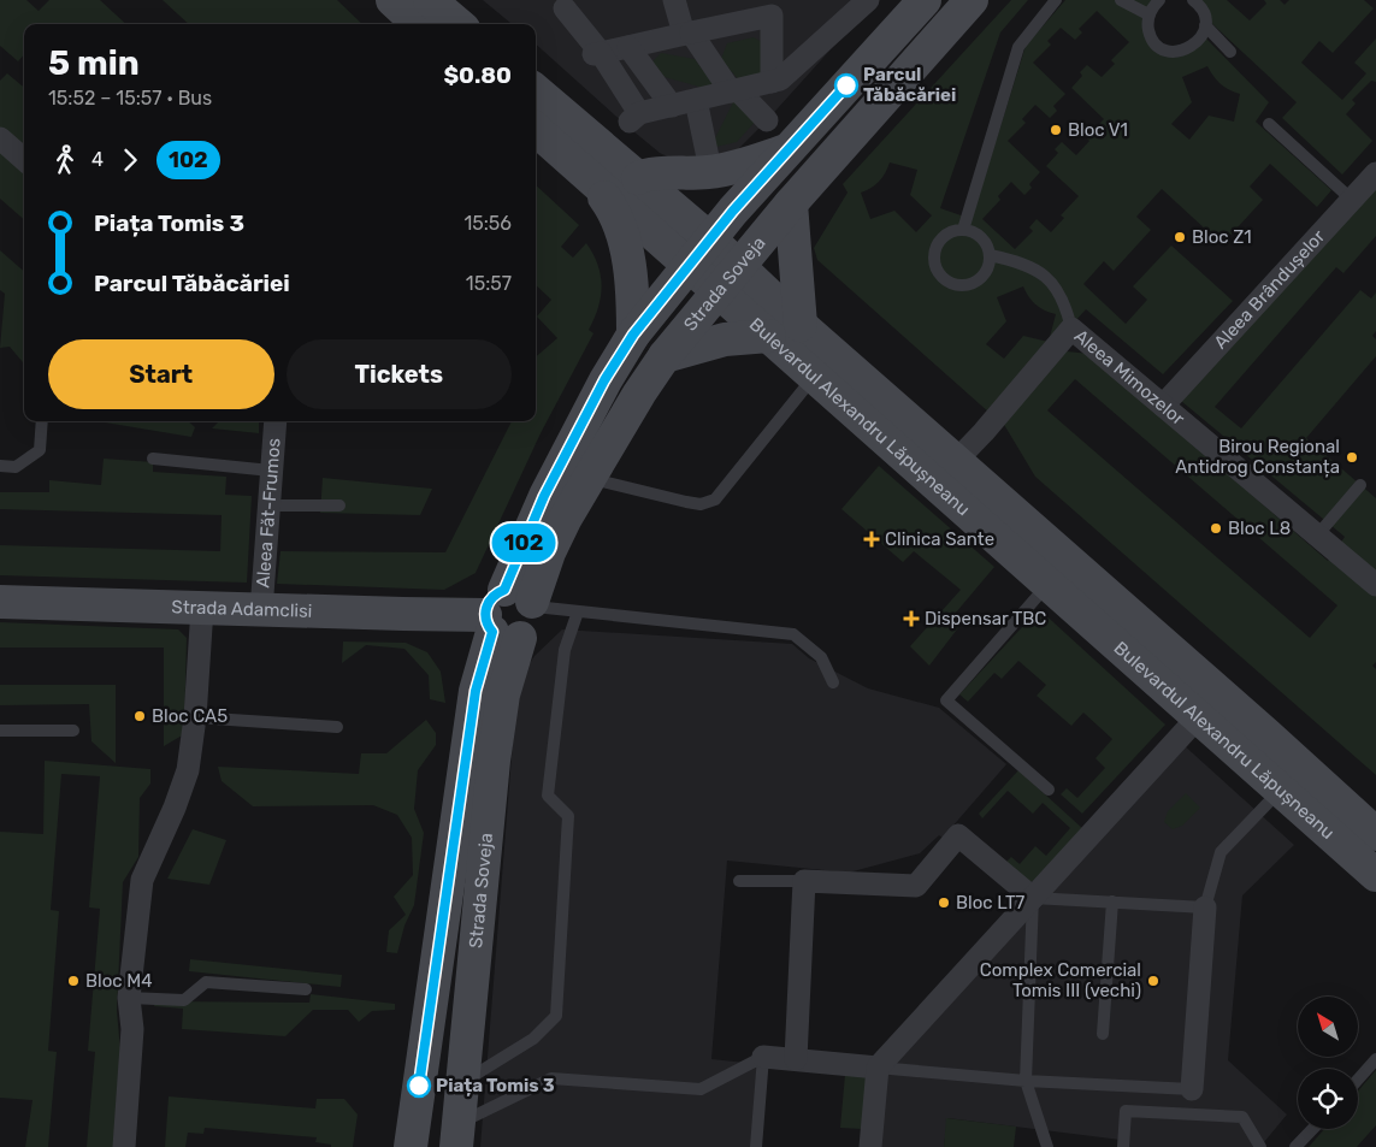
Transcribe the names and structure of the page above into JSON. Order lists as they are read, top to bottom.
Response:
{
  "streets": {
    "main road": ["Strada Soveja", "Bulevardul Alexandru Lăpușneanu", "Strada Adamclisi"],
    "street": ["Aleea Brândușelor", "Aleea Mimozelor", "Aleea Făt-Frumos"]
  },
  "crossings": [
    ["Strada Soveja", "Bulevardul Alexandru Lăpușneanu"],
    ["Strada Soveja", "Strada Adamclisi"],
    ["Aleea Brândușelor", "Aleea Mimozelor"],
    ["Aleea Mimozelor", "Bulevardul Alexandru Lăpușneanu"],
    ["Aleea Făt-Frumos", "Strada Adamclisi"]
  ],
  "places": {
    "other": [
      "Parcul Tăbăcăriei",
      "Bloc V1",
      "Bloc Z1",
      "Birou Regional Antidrog Constanța",
      "Bloc L8",
      "Bloc CA5",
      "Bloc LT7",
      "Bloc M4",
      "Complex Comercial Tomis III (vechi)",
      "Piața Tomis 3"
    ],
    "health": ["Clinica Sante", "Dispensar TBC"]
  },
  "lines": ["bus line 102"],
  "north": "top left",
  "page": {
    "on_map": "102",
    "heading": ["5 min", "15:52 – 15:57 · Bus", "$0.80"],
    "legs": ["4", "102"],
    "list": [
      {
        "name": "Piața Tomis 3",
        "value": "15:56"
      },
      {
        "name": "Parcul Tăbăcăriei",
        "value": "15:57"
      }
    ],
    "buttons": ["Start", "Tickets"]
  }
}
